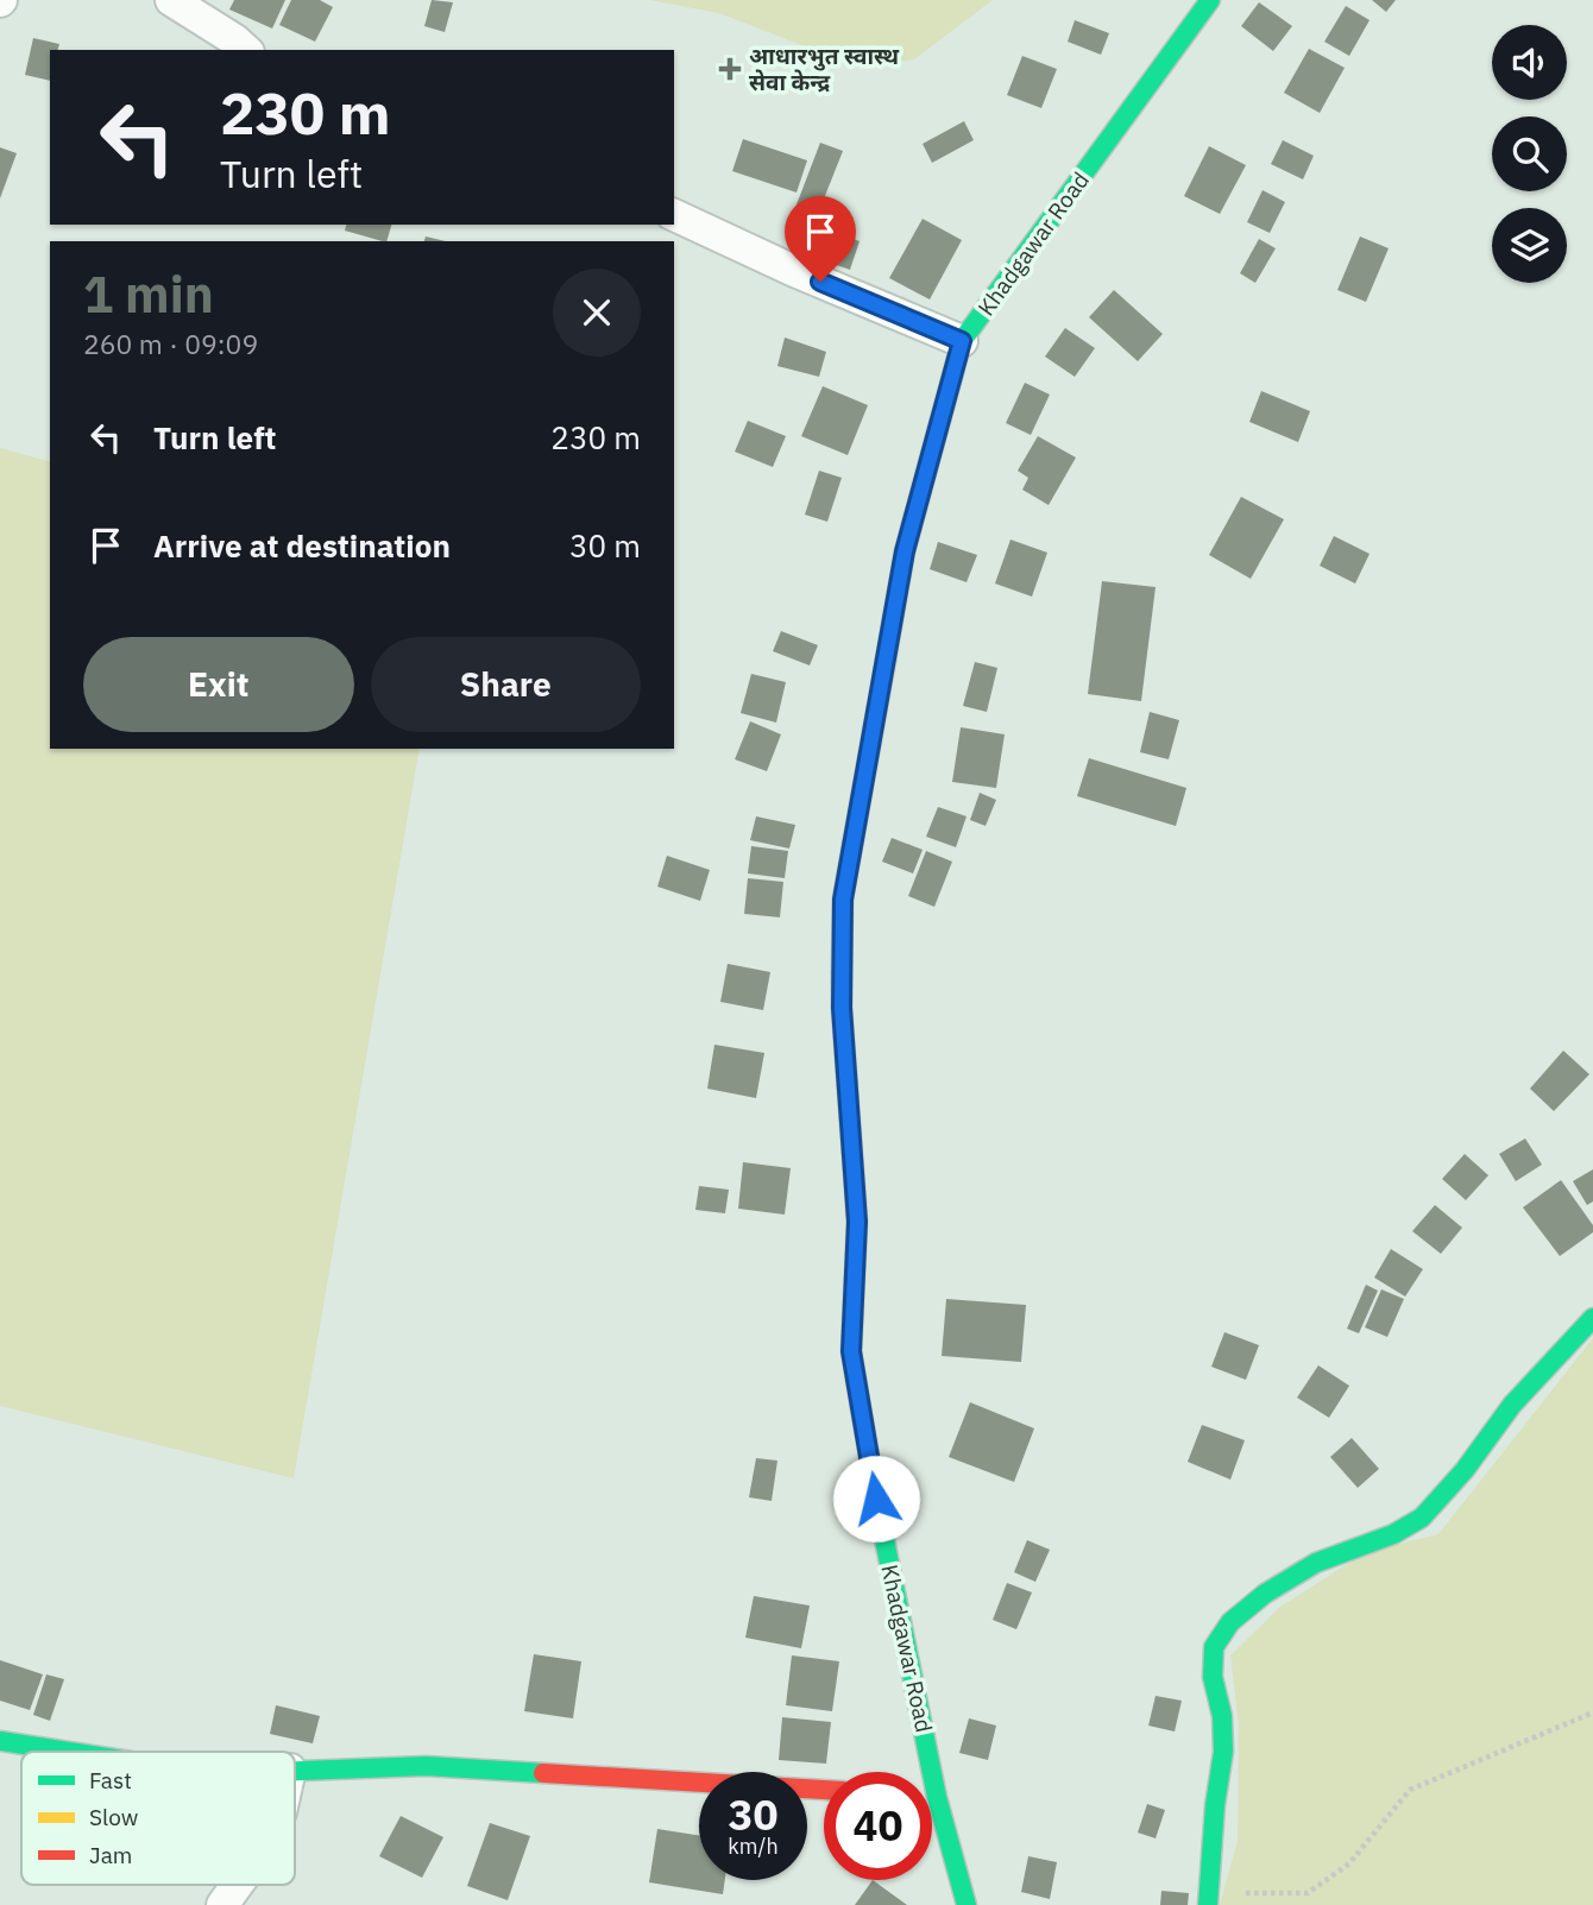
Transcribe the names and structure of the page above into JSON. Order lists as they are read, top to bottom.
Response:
{
  "streets": {
    "street": ["Khadgawar Road"]
  },
  "places": {
    "health": ["आधारभुत स्वास्थ सेवा केन्द्र"]
  },
  "legend": ["Fast", "Slow", "Jam"],
  "page": {
    "turn": ["230 m", "Turn left"],
    "heading": ["1 min", "260 m · 09:09"],
    "list": [
      {
        "name": "Turn left",
        "value": "230 m"
      },
      {
        "name": "Arrive at destination",
        "value": "30 m"
      }
    ],
    "buttons": ["Exit", "Share"],
    "speed": "30 km/h",
    "limit": "40"
  }
}
